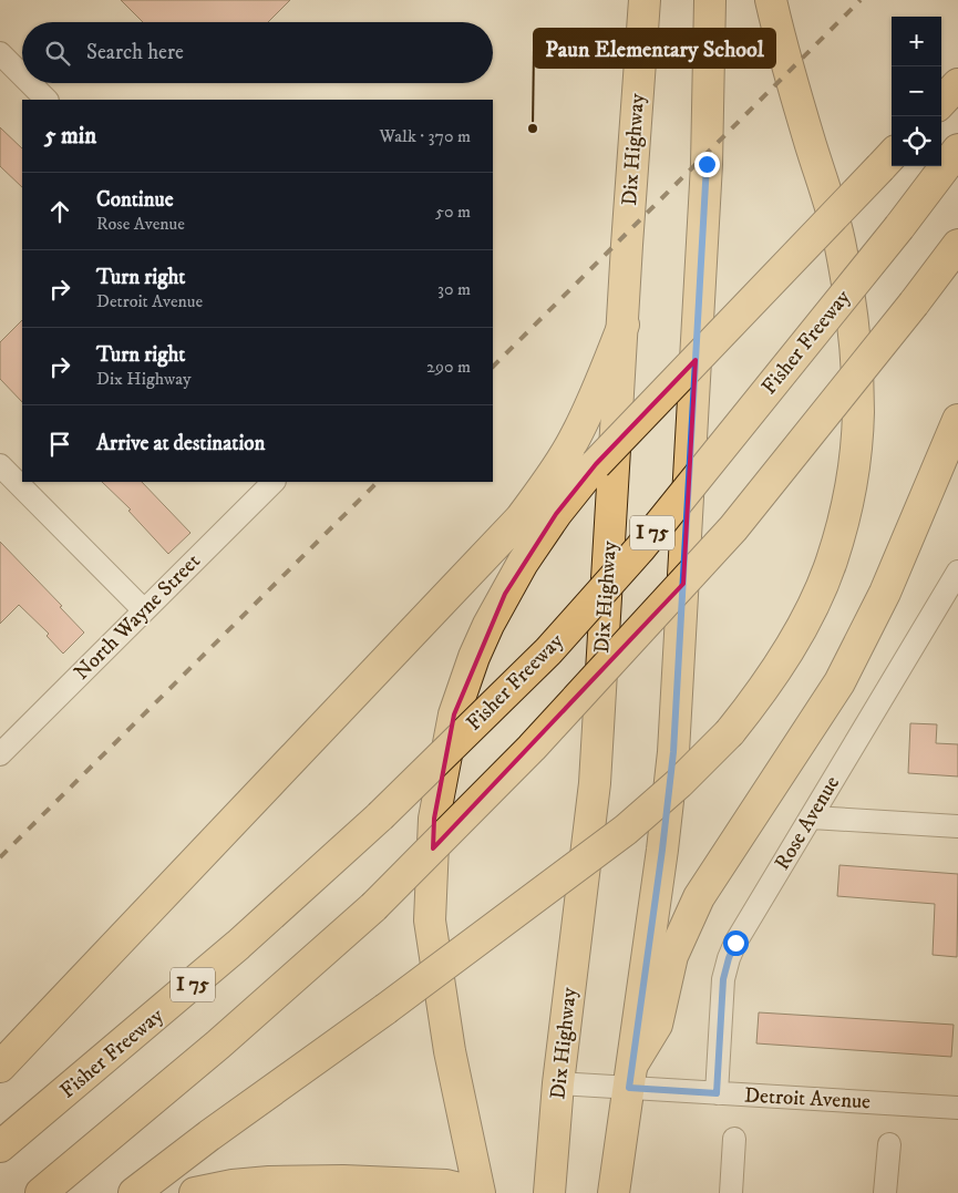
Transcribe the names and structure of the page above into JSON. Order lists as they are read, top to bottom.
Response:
{
  "streets": {
    "main road": ["Dix Highway", "Fisher Freeway", "I 75"],
    "street": ["North Wayne Street", "Rose Avenue", "Detroit Avenue"]
  },
  "crossings": [
    ["Dix Highway", "Detroit Avenue"],
    ["Rose Avenue", "Detroit Avenue"]
  ],
  "places": ["Paun Elementary School"],
  "page": {
    "map_buttons": ["+", "−"],
    "search": "Search here",
    "heading": ["5 min", "Walk · 370 m"],
    "list": [
      ["Continue", "Rose Avenue", "50 m"],
      ["Turn right", "Detroit Avenue", "30 m"],
      ["Turn right", "Dix Highway", "290 m"],
      "Arrive at destination"
    ]
  }
}
